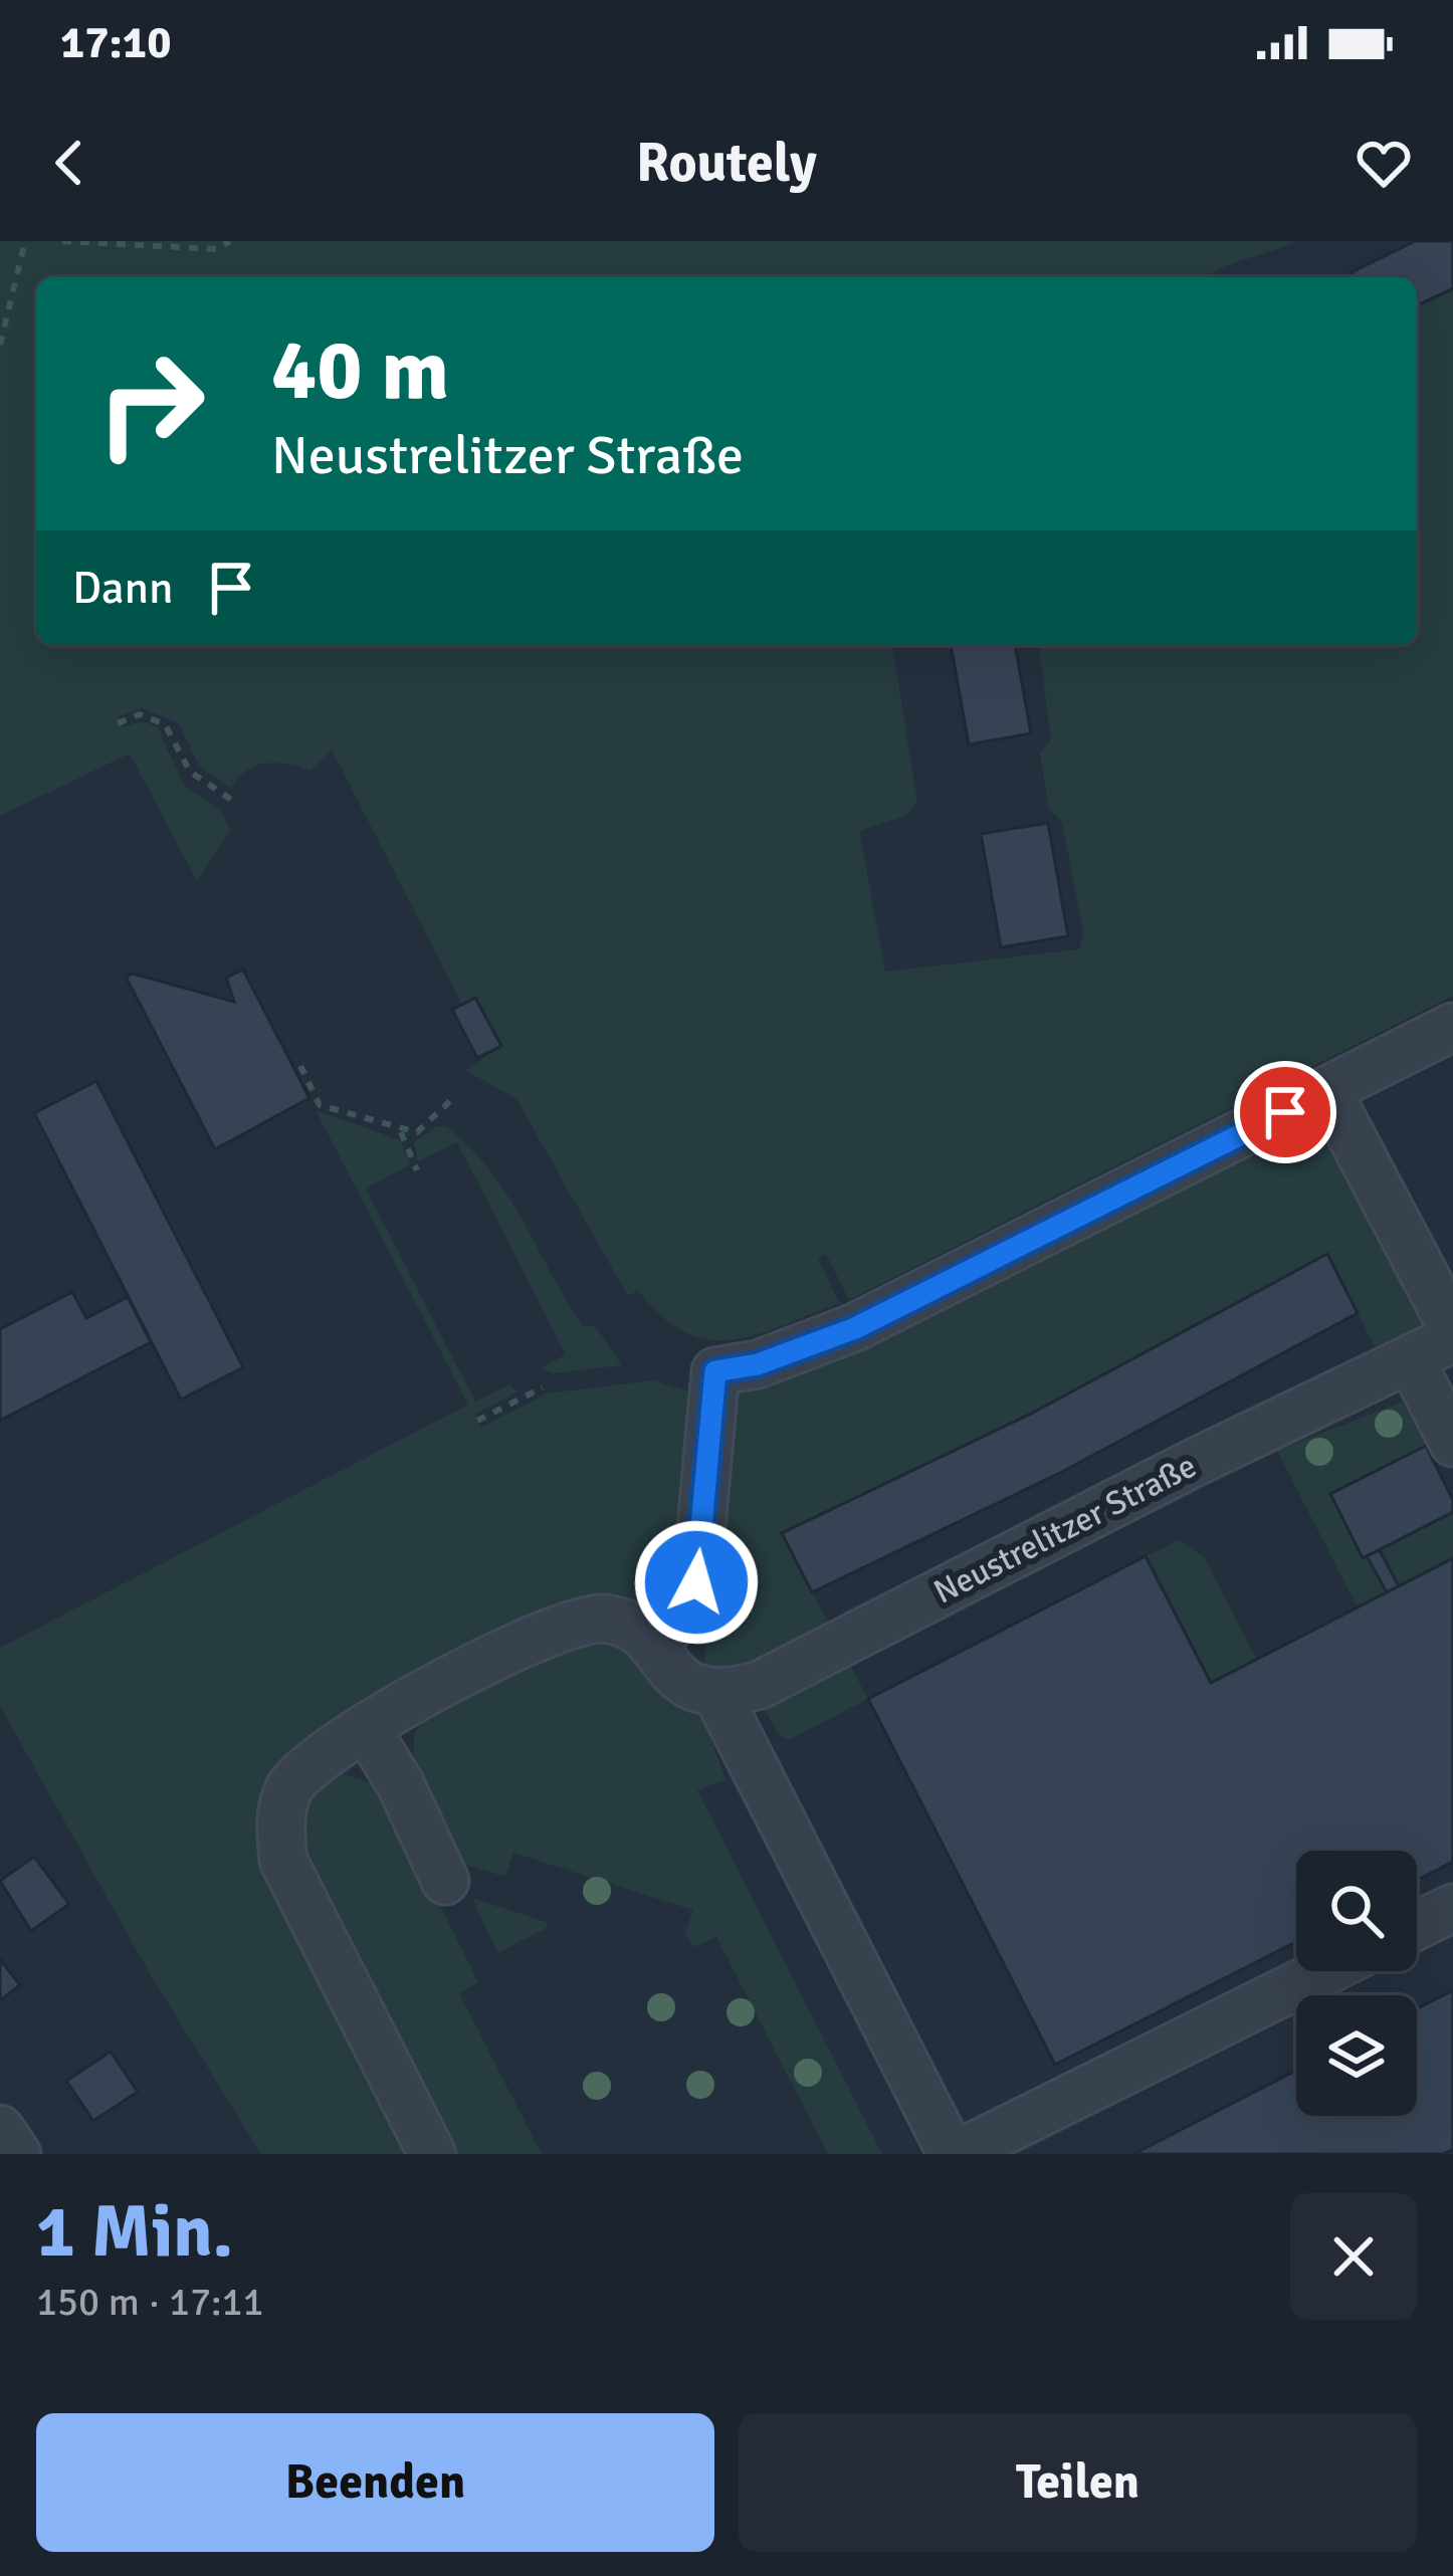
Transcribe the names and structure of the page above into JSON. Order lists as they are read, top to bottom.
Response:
{
  "streets": {
    "street": ["Neustrelitzer Straße"]
  },
  "page": {
    "status": "17:10",
    "header": "Routely",
    "turn": ["40 m", "Neustrelitzer Straße"],
    "then": "Dann",
    "heading": ["1 Min.", "150 m · 17:11"],
    "buttons": ["Beenden", "Teilen"]
  }
}
